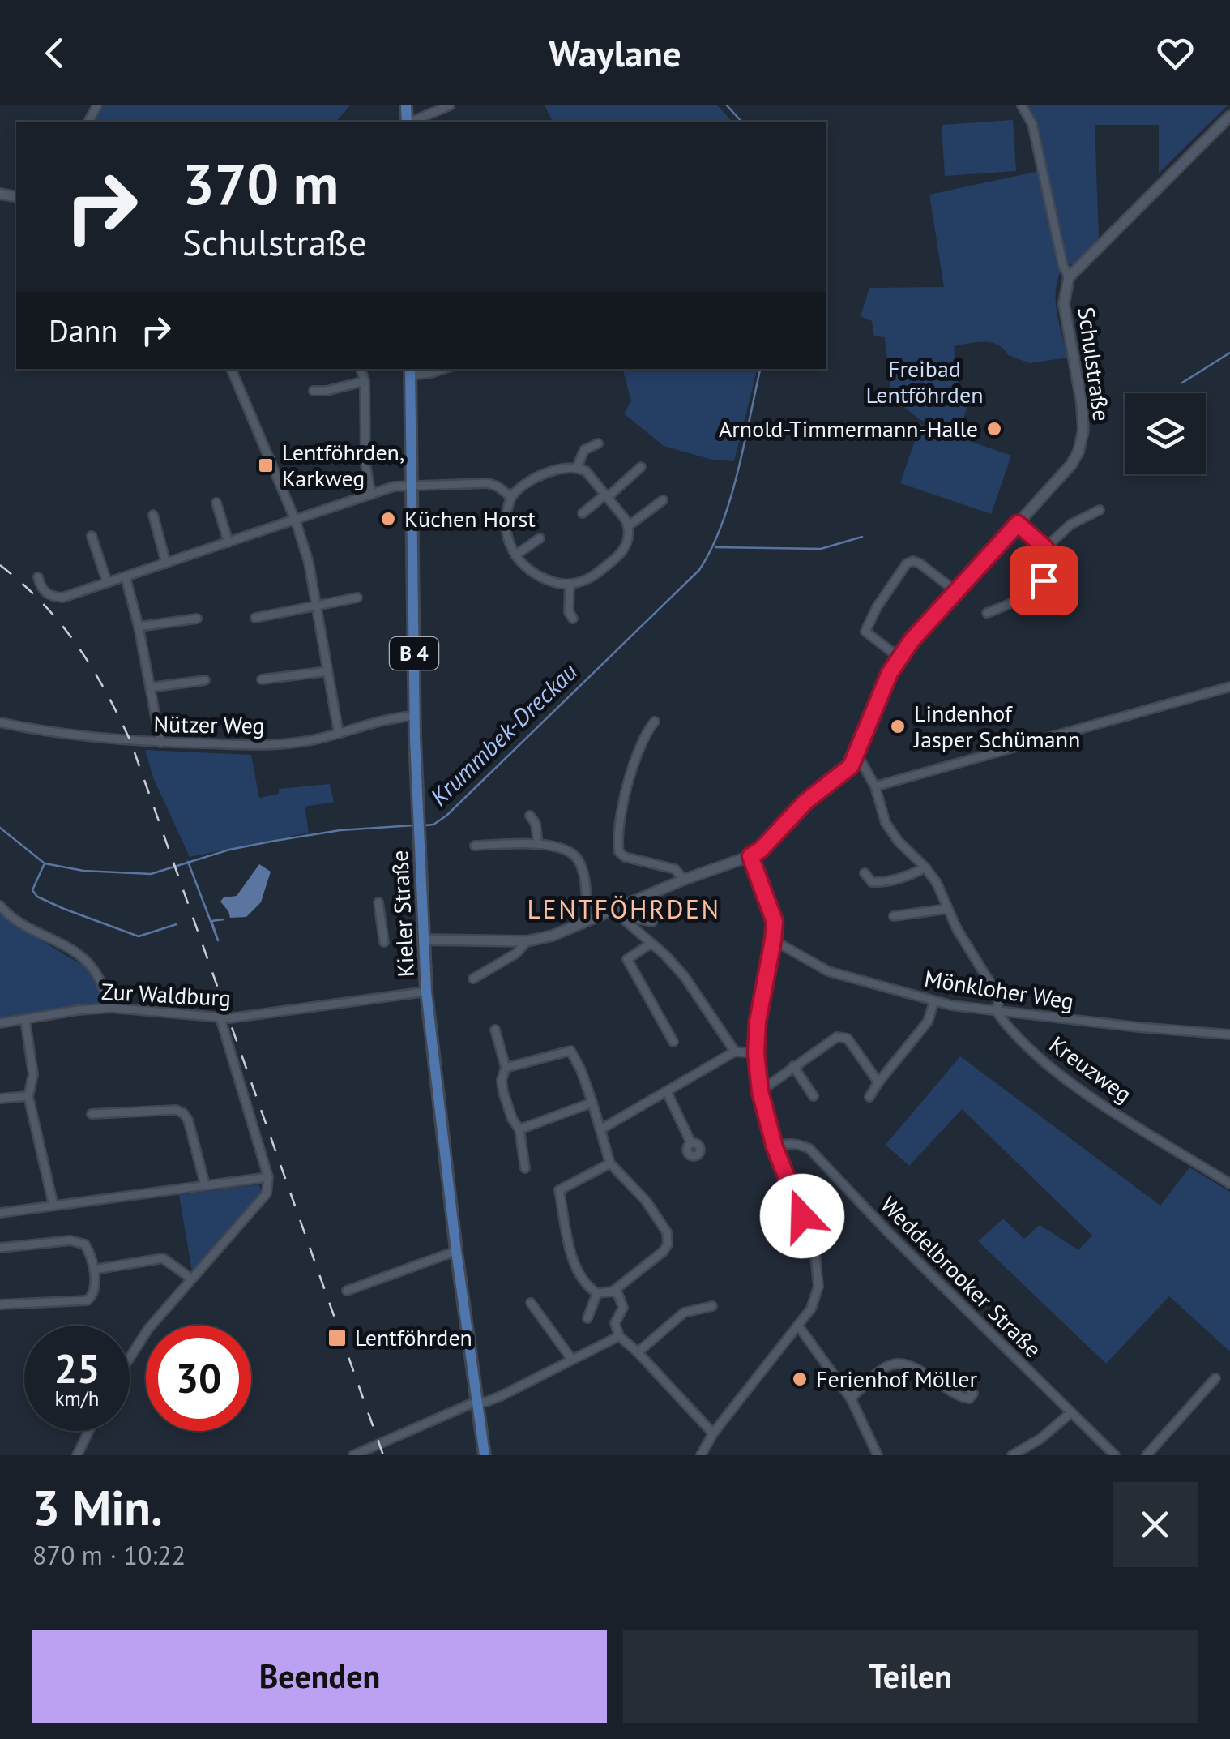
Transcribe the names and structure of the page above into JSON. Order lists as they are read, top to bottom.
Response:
{
  "streets": {
    "main road": ["B 4", "Kieler Straße"],
    "street": [
      "Schulstraße",
      "Nützer Weg",
      "Mönkloher Weg",
      "Zur Waldburg",
      "Kreuzweg",
      "Weddelbrooker Straße"
    ]
  },
  "crossings": [
    ["Schulstraße", "Kieler Straße"],
    ["Schulstraße", "Kreuzweg"],
    ["Nützer Weg", "Kieler Straße"],
    ["Kieler Straße", "Zur Waldburg"],
    ["Mönkloher Weg", "Kreuzweg"]
  ],
  "districts": ["LENTFÖHRDEN"],
  "water": ["Krummbek-Dreckau"],
  "parks": ["Freibad Lentföhrden"],
  "places": {
    "other": [
      "Arnold-Timmermann-Halle",
      "Küchen Horst",
      "Lindenhof Jasper Schümann",
      "Ferienhof Möller"
    ],
    "transit": ["Lentföhrden, Karkweg", "Lentföhrden"]
  },
  "page": {
    "header": "Waylane",
    "turn": ["370 m", "Schulstraße"],
    "then": "Dann",
    "speed": "25 km/h",
    "limit": "30",
    "heading": ["3 Min.", "870 m · 10:22"],
    "buttons": ["Beenden", "Teilen"]
  }
}
